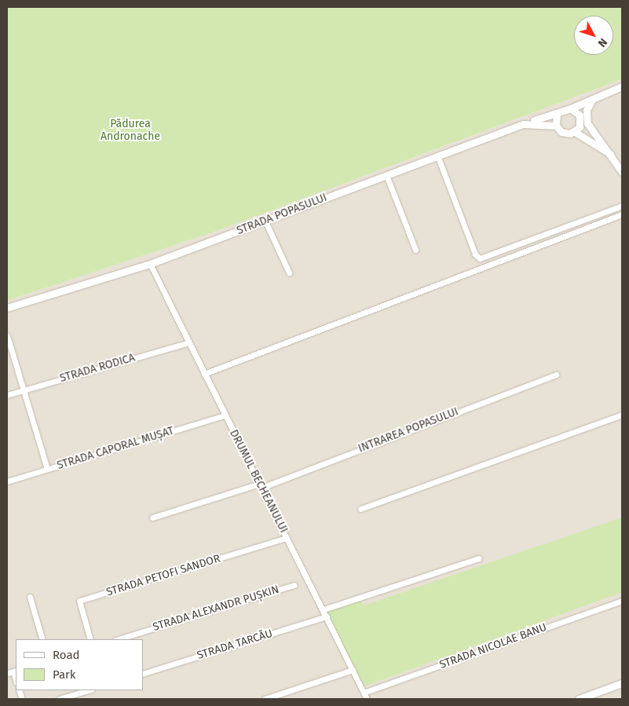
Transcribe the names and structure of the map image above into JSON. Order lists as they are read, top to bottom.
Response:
{
  "streets": {
    "street": [
      "STRADA POPASULUI",
      "STRADA RODICA",
      "INTRAREA POPASULUI",
      "STRADA CAPORAL MUȘAT",
      "DRUMUL BECHEANULUI",
      "STRADA PETOFI SANDOR",
      "STRADA ALEXANDR PUȘKIN",
      "STRADA TARCĂU",
      "STRADA NICOLAE BANU"
    ]
  },
  "crossings": [
    ["STRADA POPASULUI", "DRUMUL BECHEANULUI"],
    ["STRADA RODICA", "DRUMUL BECHEANULUI"],
    ["INTRAREA POPASULUI", "DRUMUL BECHEANULUI"],
    ["STRADA CAPORAL MUȘAT", "DRUMUL BECHEANULUI"],
    ["DRUMUL BECHEANULUI", "STRADA PETOFI SANDOR"],
    ["DRUMUL BECHEANULUI", "STRADA TARCĂU"],
    ["DRUMUL BECHEANULUI", "STRADA NICOLAE BANU"]
  ],
  "parks": ["Pădurea Andronache"],
  "legend": ["Road", "Park"],
  "north": "bottom right"
}
